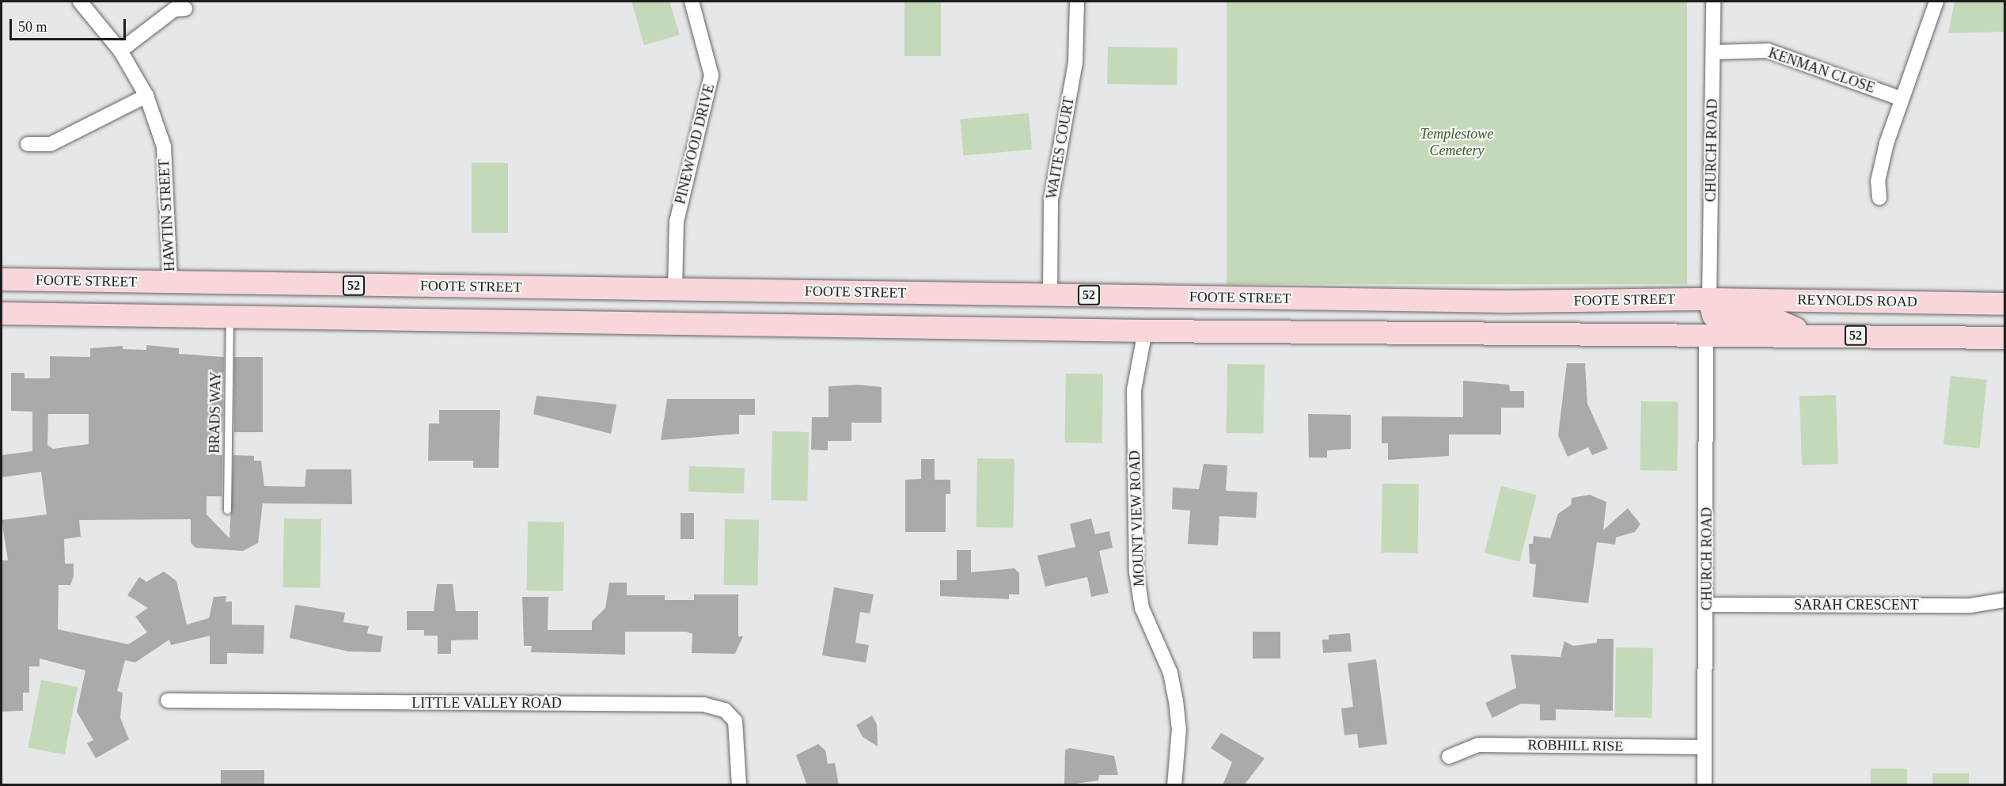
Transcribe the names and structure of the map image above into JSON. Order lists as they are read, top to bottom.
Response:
{
  "streets": {
    "main road": ["FOOTE STREET", "52", "REYNOLDS ROAD"],
    "street": [
      "KENMAN CLOSE",
      "PINEWOOD DRIVE",
      "WAITES COURT",
      "CHURCH ROAD",
      "HAWTIN STREET",
      "MOUNT VIEW ROAD",
      "SARAH CRESCENT",
      "LITTLE VALLEY ROAD",
      "ROBHILL RISE"
    ],
    "lane": ["BRADS WAY"]
  },
  "crossings": [
    ["KENMAN CLOSE", "CHURCH ROAD"],
    ["PINEWOOD DRIVE", "FOOTE STREET"],
    ["WAITES COURT", "FOOTE STREET"],
    ["CHURCH ROAD", "FOOTE STREET"],
    ["CHURCH ROAD", "52"],
    ["CHURCH ROAD", "REYNOLDS ROAD"],
    ["CHURCH ROAD", "SARAH CRESCENT"],
    ["CHURCH ROAD", "ROBHILL RISE"],
    ["HAWTIN STREET", "FOOTE STREET"],
    ["FOOTE STREET", "REYNOLDS ROAD"],
    ["52", "BRADS WAY"],
    ["52", "MOUNT VIEW ROAD"]
  ],
  "parks": ["Templestowe Cemetery"],
  "scale_bar": "50 m"
}
